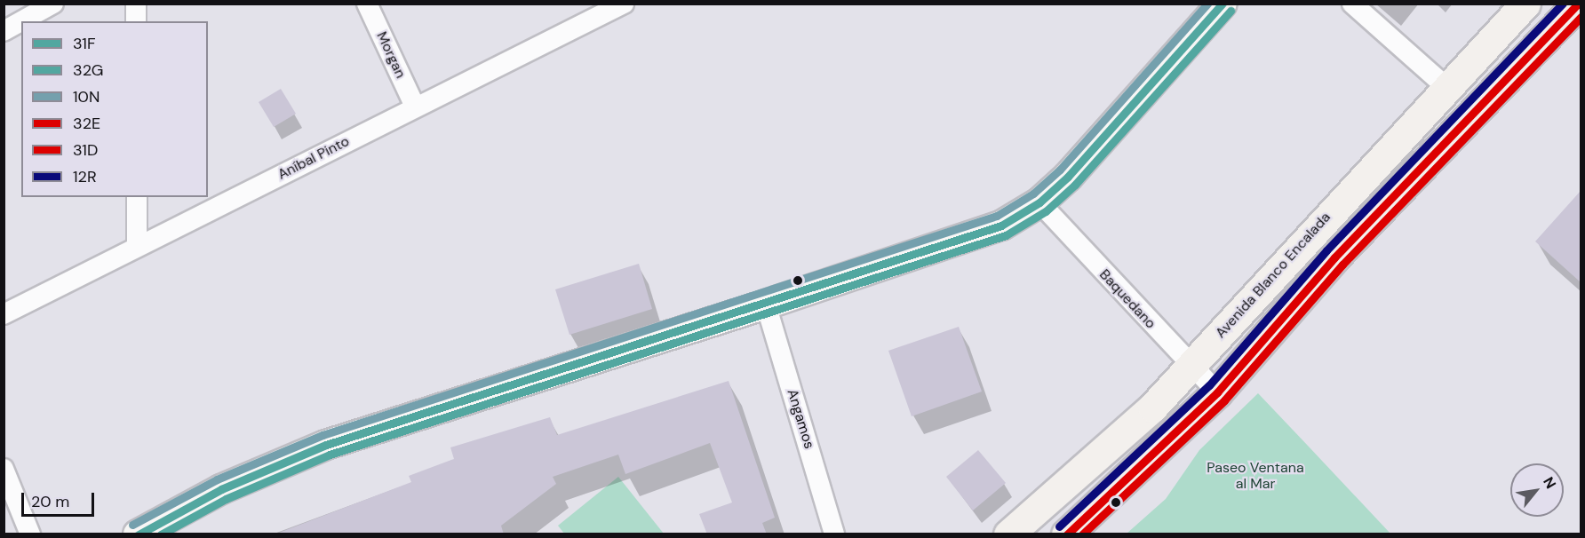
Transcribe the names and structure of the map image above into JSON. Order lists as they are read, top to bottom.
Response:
{
  "streets": {
    "main road": ["Avenida Blanco Encalada"],
    "street": [
      "Morgan",
      "Aníbal Pinto",
      "Baquedano",
      "Angamos"
    ]
  },
  "crossings": [
    ["Morgan", "Aníbal Pinto"],
    ["Avenida Blanco Encalada", "Baquedano"]
  ],
  "parks": ["Paseo Ventana al Mar"],
  "lines": [
    "transit line 31F",
    "transit line 10N",
    "transit line 32E",
    "transit line 12R",
    "transit line 32G",
    "transit line 31D"
  ],
  "legend": [
    "31F",
    "32G",
    "10N",
    "32E",
    "31D",
    "12R"
  ],
  "scale_bar": "20 m",
  "north": "top right"
}
